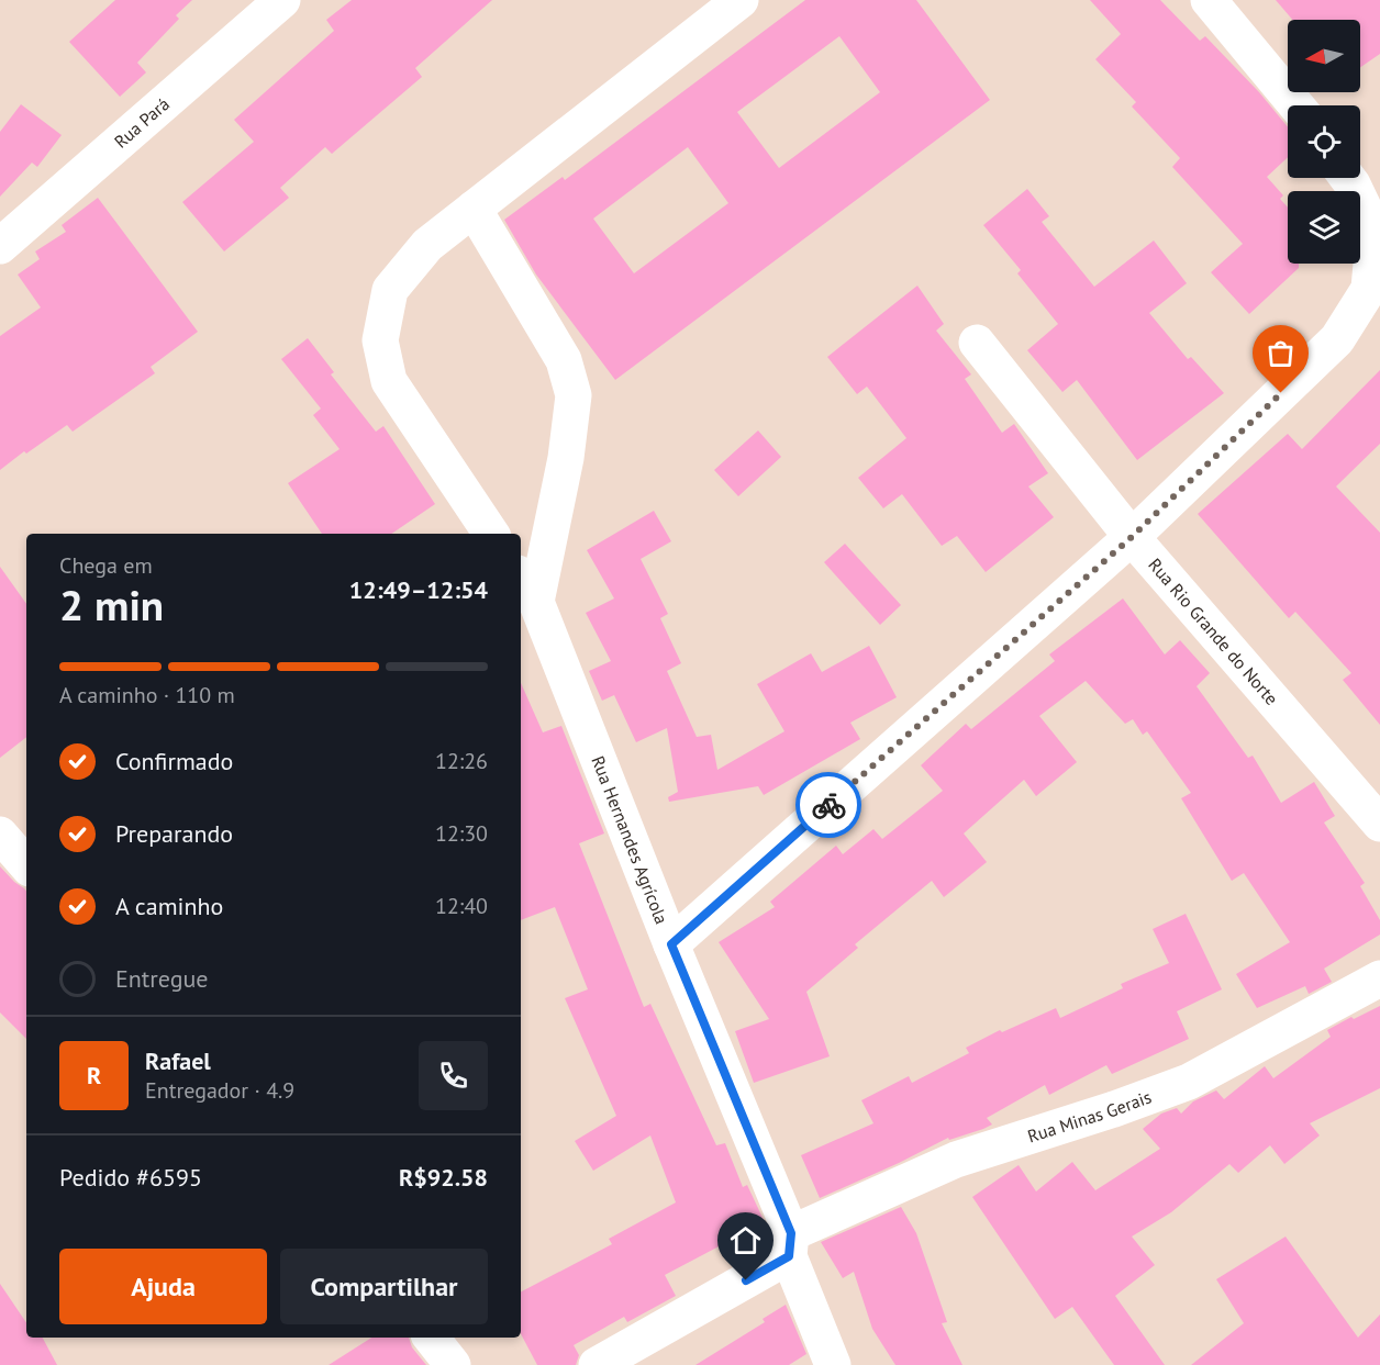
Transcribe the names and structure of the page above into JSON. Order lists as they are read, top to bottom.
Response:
{
  "streets": {
    "street": [
      "Rua Pará",
      "Rua Rio Grande do Norte",
      "Rua Hernandes Agrícola",
      "Rua Minas Gerais"
    ]
  },
  "crossings": [
    ["Rua Hernandes Agrícola", "Rua Minas Gerais"]
  ],
  "north": "left",
  "page": {
    "heading": ["2 min", "Chega em", "12:49–12:54"],
    "panel": [
      "Rafael",
      "Entregador · 4.9",
      "Pedido #6595",
      "R$92.58"
    ],
    "bar": "A caminho · 110 m",
    "list": [
      ["Confirmado", "12:26"],
      ["Preparando", "12:30"],
      ["A caminho", "12:40"],
      "Entregue"
    ],
    "round": "R",
    "buttons": ["Ajuda", "Compartilhar"]
  }
}
